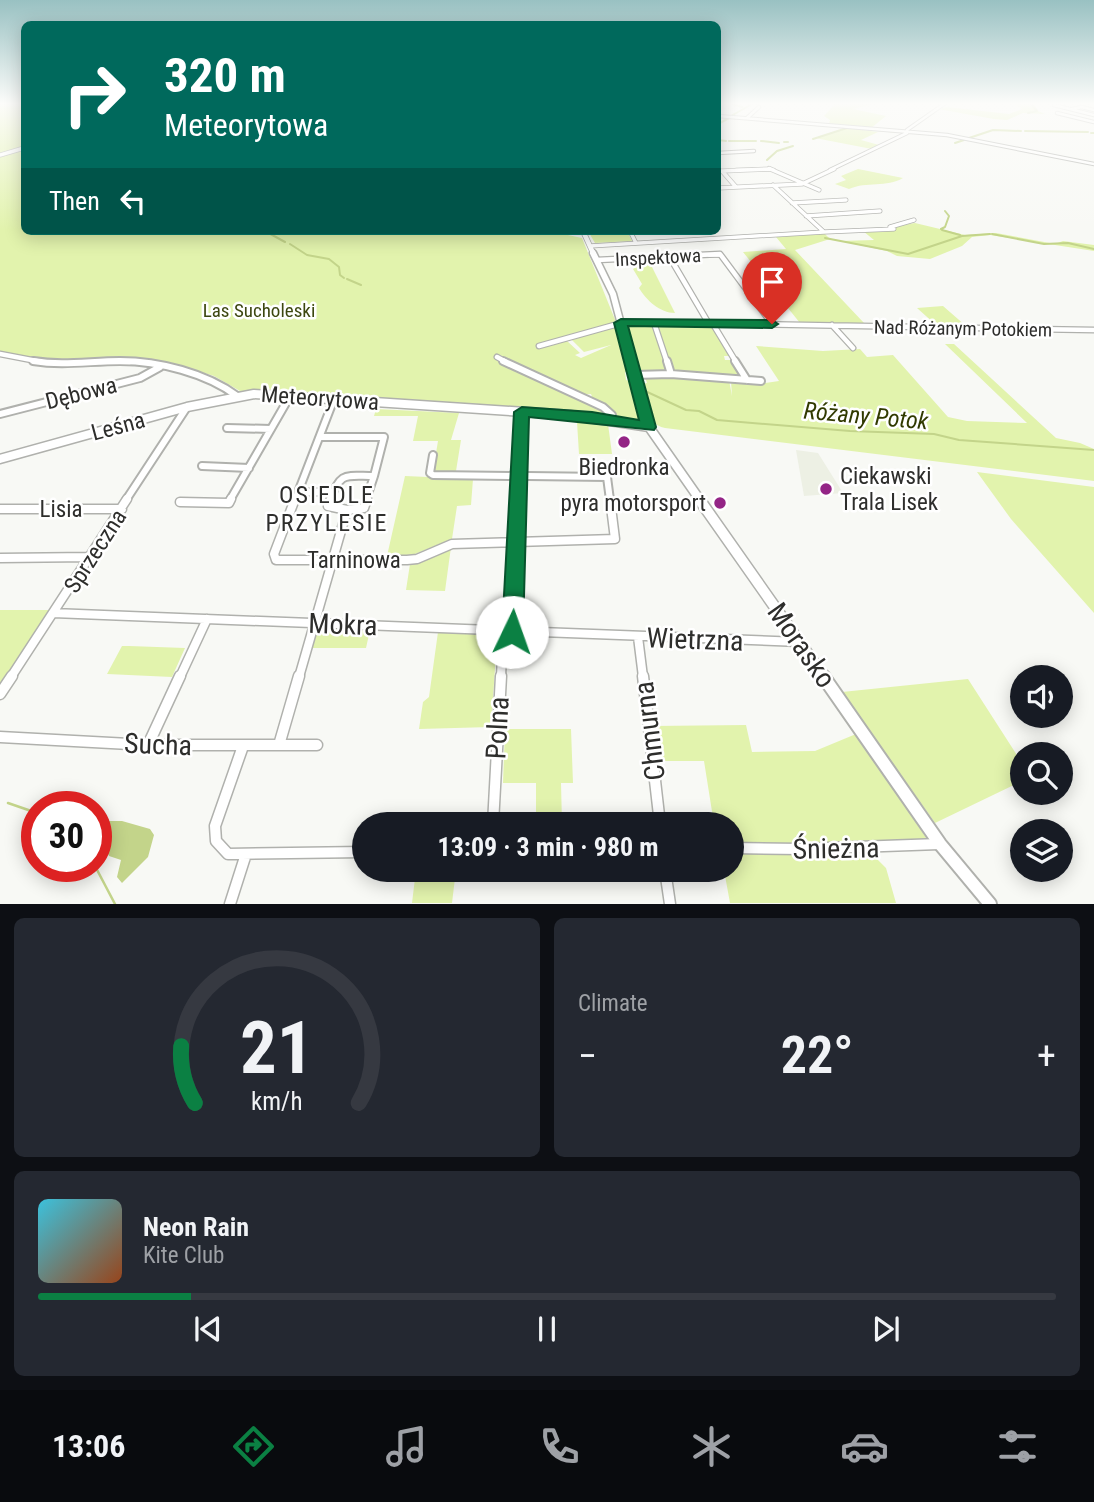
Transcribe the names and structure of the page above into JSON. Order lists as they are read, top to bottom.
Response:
{
  "streets": {
    "street": [
      "Inspektowa",
      "Nad Różanym Potokiem",
      "Dębowa",
      "Meteorytowa",
      "Leśna",
      "Lisia",
      "Sprzeczna",
      "Tarninowa",
      "Mokra",
      "Wietrzna",
      "Morasko",
      "Polna",
      "Chmurna",
      "Sucha",
      "Śnieżna"
    ]
  },
  "crossings": [
    ["Inspektowa", "Nad Różanym Potokiem"],
    ["Inspektowa", "Morasko"],
    ["Nad Różanym Potokiem", "Morasko"],
    ["Dębowa", "Meteorytowa"],
    ["Meteorytowa", "Leśna"],
    ["Meteorytowa", "Morasko"],
    ["Meteorytowa", "Polna"],
    ["Leśna", "Sprzeczna"],
    ["Lisia", "Sprzeczna"],
    ["Sprzeczna", "Mokra"],
    ["Tarninowa", "Polna"],
    ["Mokra", "Wietrzna"],
    ["Mokra", "Polna"],
    ["Mokra", "Chmurna"],
    ["Wietrzna", "Morasko"],
    ["Wietrzna", "Chmurna"],
    ["Morasko", "Śnieżna"]
  ],
  "districts": ["OSIEDLE PRZYLESIE"],
  "water": ["Różany Potok"],
  "parks": ["Las Sucholeski"],
  "places": ["Biedronka", "Ciekawski Trala Lisek", "pyra motorsport"],
  "page": {
    "turn": ["320 m", "Meteorytowa"],
    "then": "Then",
    "limit": "30",
    "trip": "13:09 · 3 min · 980 m",
    "tile": "Climate",
    "heat": ["−", "22°", "+"],
    "song": ["Neon Rain", "Kite Club"],
    "tabs": "13:06",
    "gauge": ["21", "km/h"]
  }
}
